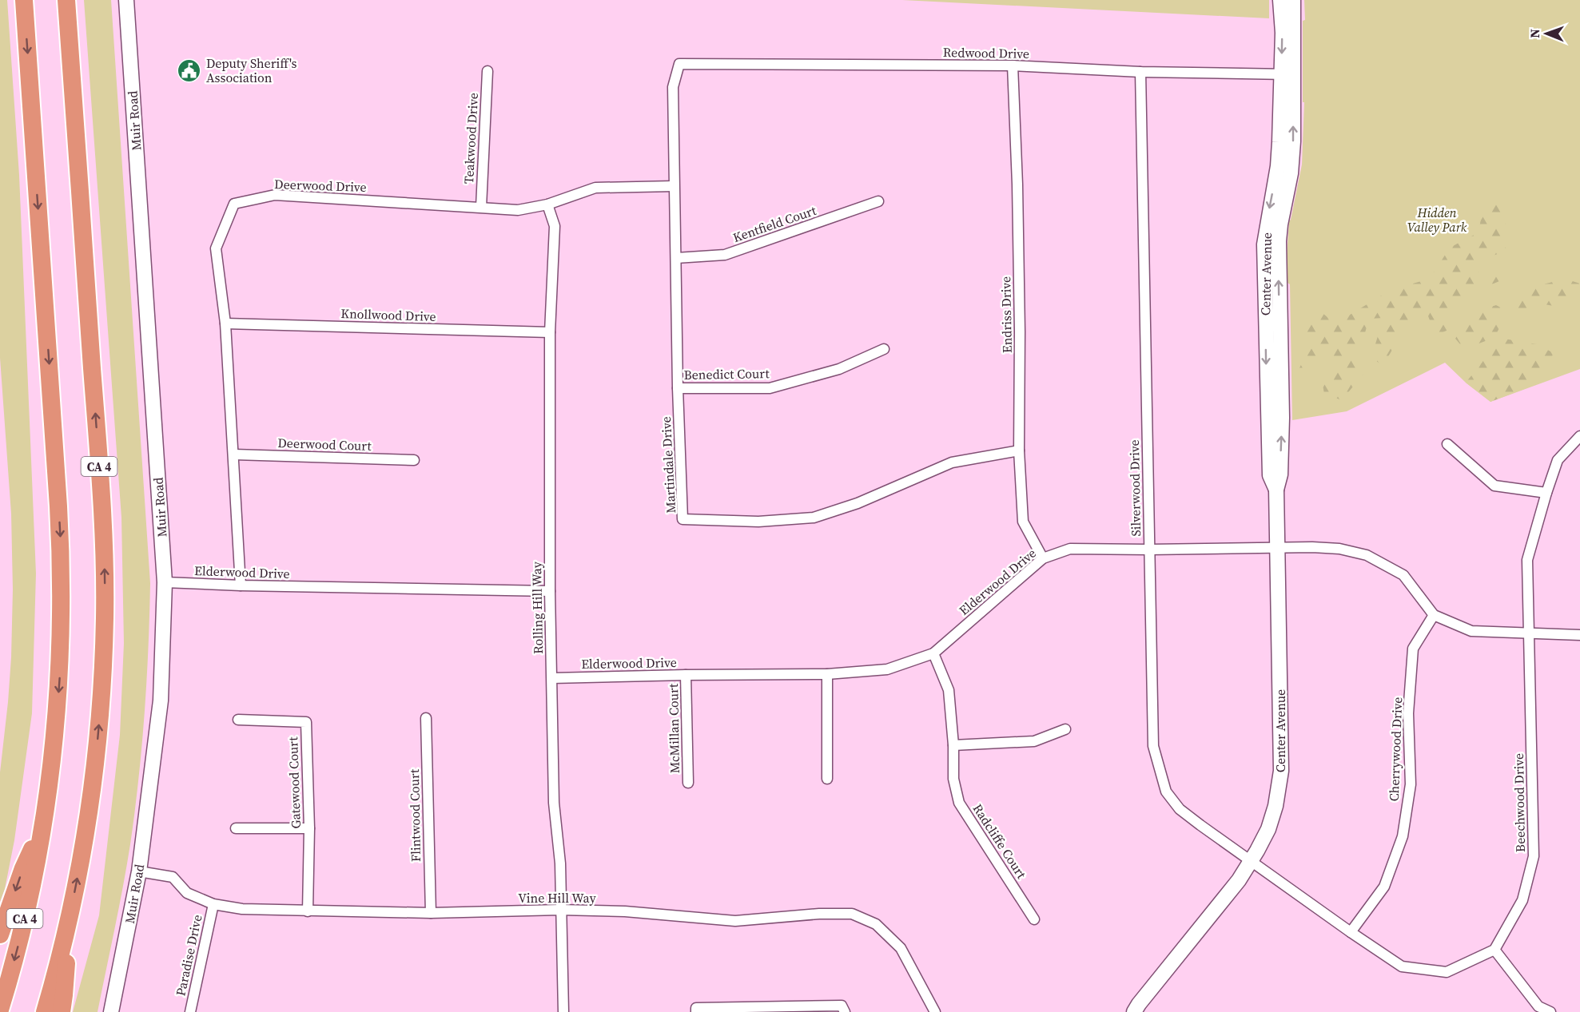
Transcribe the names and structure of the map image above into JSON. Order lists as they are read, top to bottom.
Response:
{
  "streets": {
    "highway": ["CA 4"],
    "street": [
      "Redwood Drive",
      "Muir Road",
      "Teakwood Drive",
      "Deerwood Drive",
      "Kentfield Court",
      "Center Avenue",
      "Knollwood Drive",
      "Endriss Drive",
      "Benedict Court",
      "Deerwood Court",
      "Martindale Drive",
      "Silverwood Drive",
      "Elderwood Drive",
      "Rolling Hill Way",
      "McMillan Court",
      "Cherrywood Drive",
      "Gatewood Court",
      "Beechwood Drive",
      "Flintwood Court",
      "Radcliffe Court",
      "Vine Hill Way",
      "Paradise Drive"
    ]
  },
  "crossings": [
    ["Redwood Drive", "Center Avenue"],
    ["Redwood Drive", "Endriss Drive"],
    ["Redwood Drive", "Martindale Drive"],
    ["Redwood Drive", "Silverwood Drive"],
    ["Muir Road", "Elderwood Drive"],
    ["Muir Road", "Vine Hill Way"],
    ["Teakwood Drive", "Deerwood Drive"],
    ["Deerwood Drive", "Knollwood Drive"],
    ["Deerwood Drive", "Deerwood Court"],
    ["Deerwood Drive", "Martindale Drive"],
    ["Deerwood Drive", "Elderwood Drive"],
    ["Deerwood Drive", "Rolling Hill Way"],
    ["Kentfield Court", "Martindale Drive"],
    ["Center Avenue", "Silverwood Drive"],
    ["Center Avenue", "Elderwood Drive"],
    ["Knollwood Drive", "Rolling Hill Way"],
    ["Endriss Drive", "Martindale Drive"],
    ["Endriss Drive", "Elderwood Drive"],
    ["Benedict Court", "Martindale Drive"],
    ["Silverwood Drive", "Elderwood Drive"],
    ["Elderwood Drive", "Rolling Hill Way"],
    ["Elderwood Drive", "McMillan Court"],
    ["Elderwood Drive", "Cherrywood Drive"],
    ["Elderwood Drive", "Beechwood Drive"],
    ["Elderwood Drive", "Radcliffe Court"],
    ["Rolling Hill Way", "Vine Hill Way"],
    ["Gatewood Court", "Vine Hill Way"],
    ["Flintwood Court", "Vine Hill Way"],
    ["Vine Hill Way", "Paradise Drive"]
  ],
  "parks": ["Hidden Valley Park"],
  "places": {
    "public building": ["Deputy Sheriff's Association"]
  },
  "north": "left"
}
